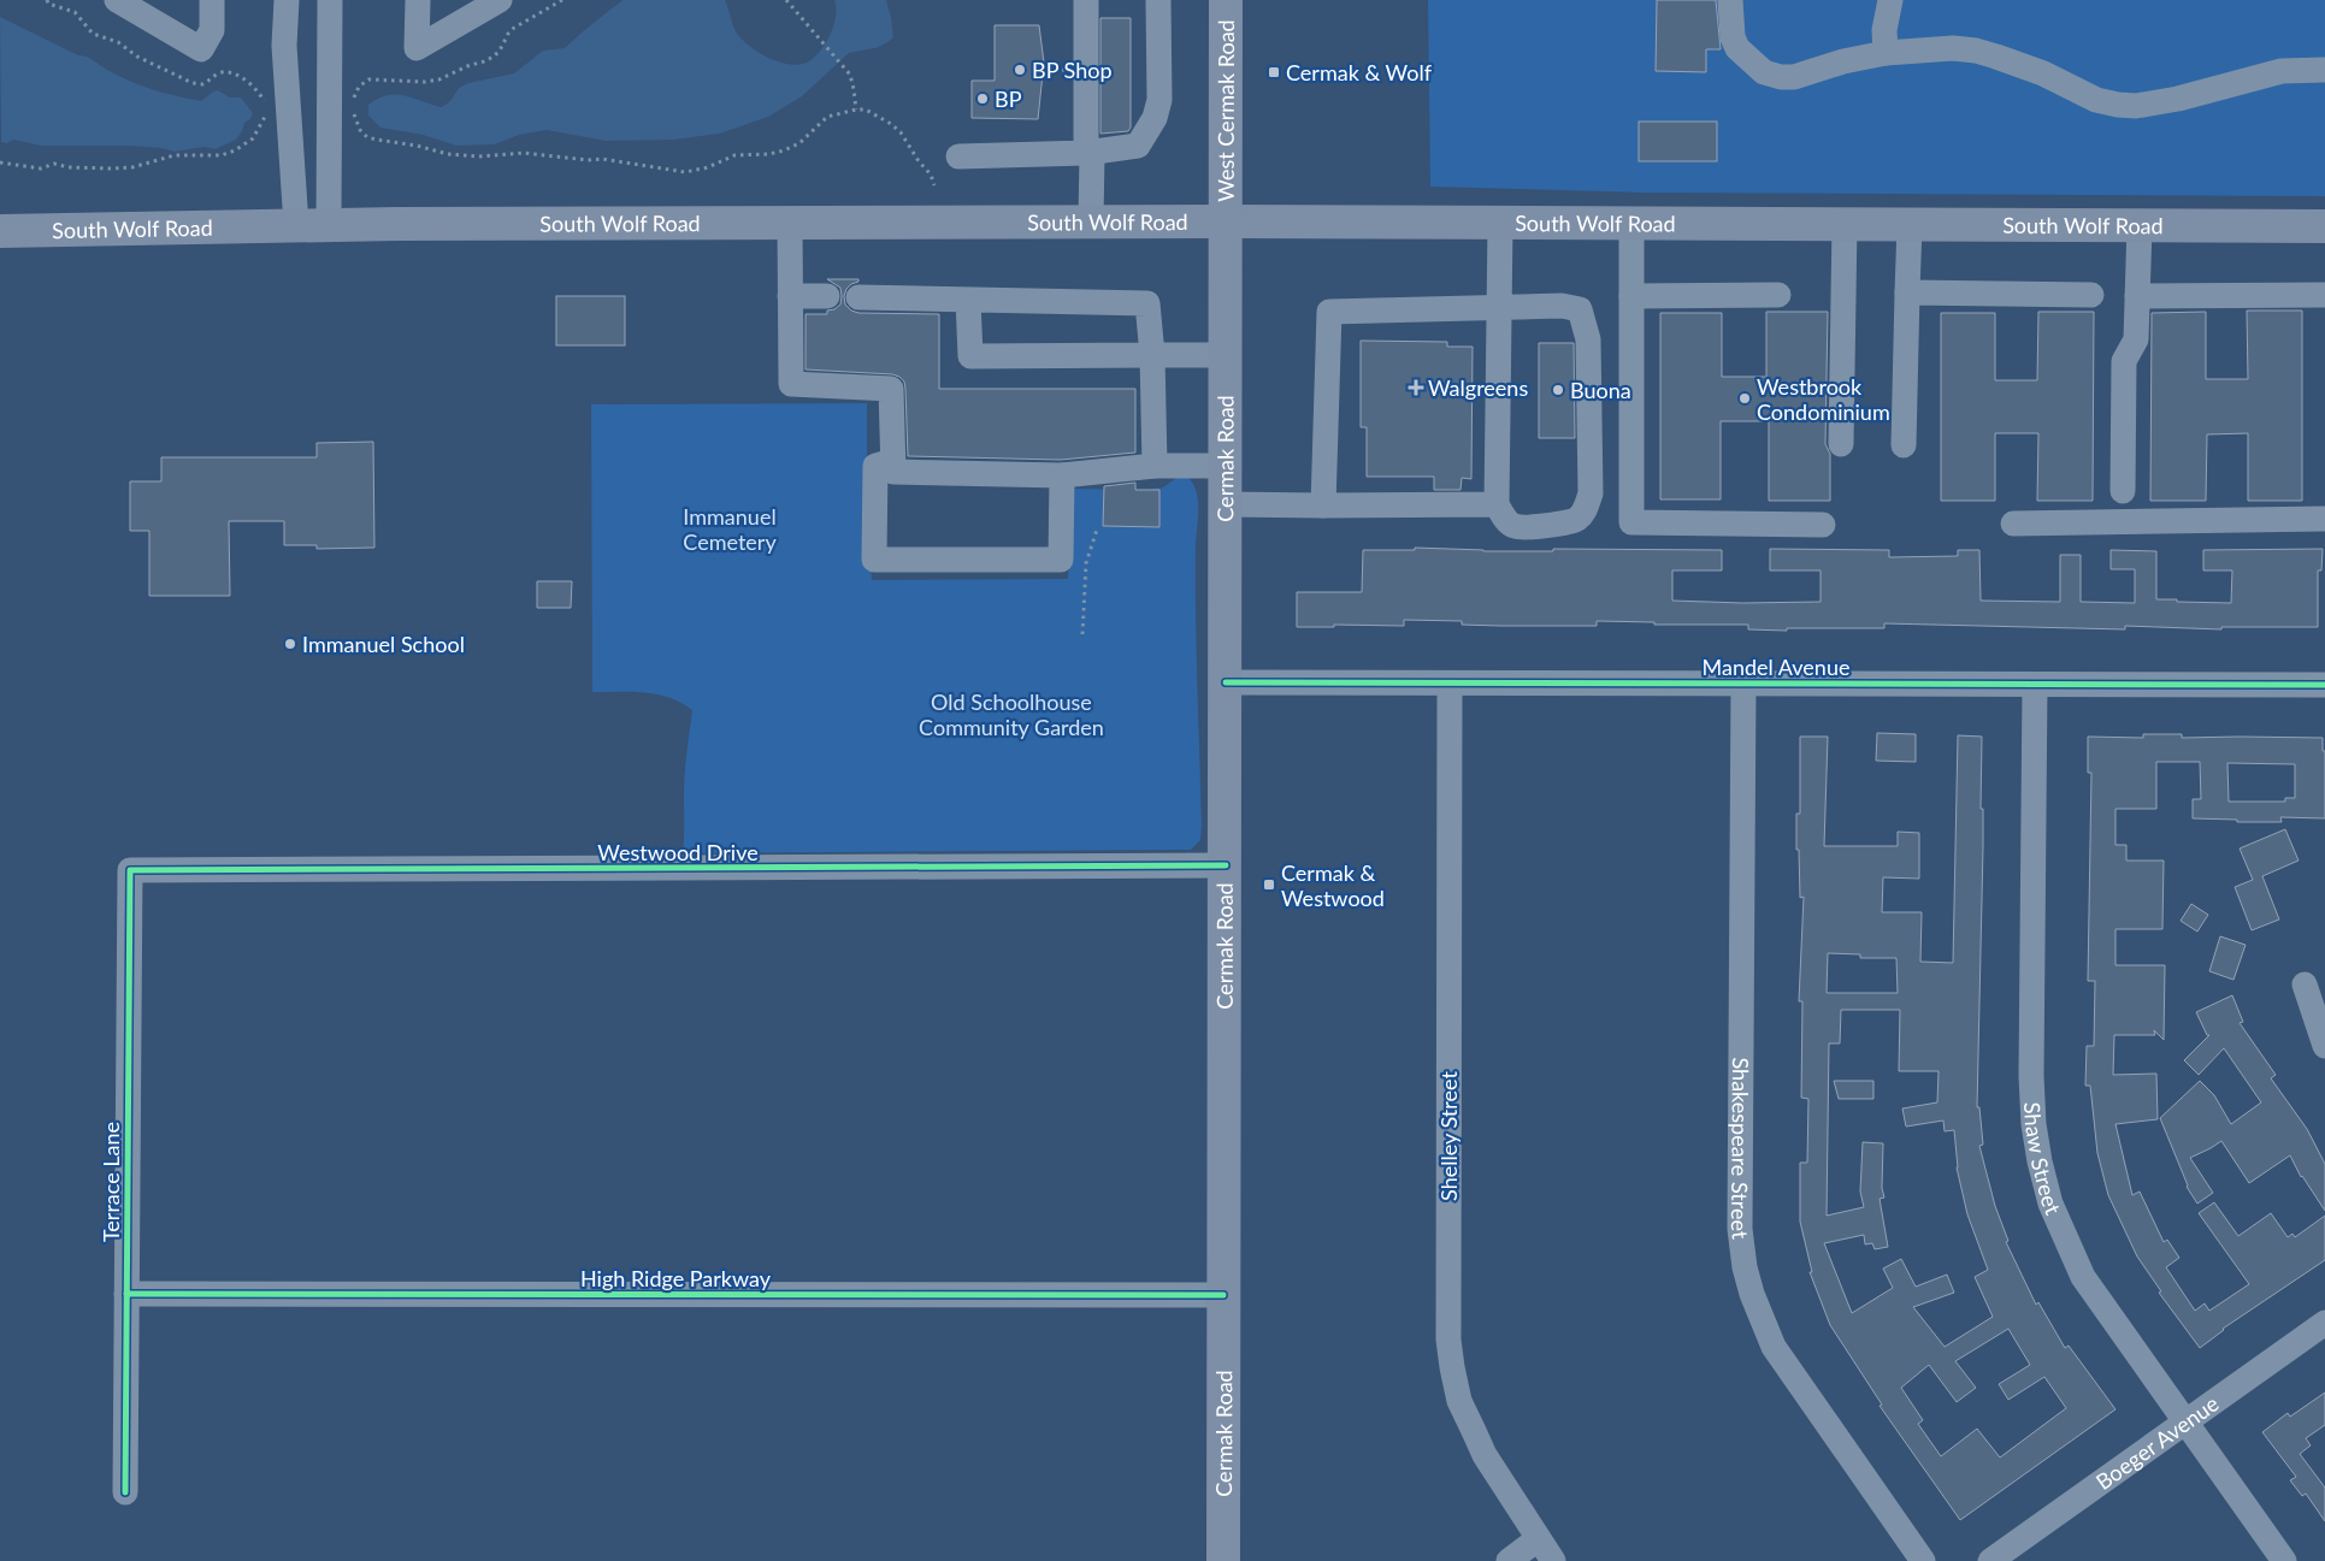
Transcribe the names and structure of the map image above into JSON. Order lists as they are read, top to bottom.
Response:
{
  "streets": {
    "main road": ["West Cermak Road", "South Wolf Road", "Cermak Road"],
    "street": [
      "Mandel Avenue",
      "Westwood Drive",
      "Shelley Street",
      "Shakespeare Street",
      "Shaw Street",
      "Terrace Lane",
      "High Ridge Parkway",
      "Boeger Avenue"
    ]
  },
  "crossings": [
    ["West Cermak Road", "South Wolf Road"],
    ["West Cermak Road", "Cermak Road"],
    ["South Wolf Road", "Cermak Road"],
    ["Cermak Road", "Mandel Avenue"],
    ["Cermak Road", "Westwood Drive"],
    ["Cermak Road", "High Ridge Parkway"],
    ["Mandel Avenue", "Shelley Street"],
    ["Mandel Avenue", "Shakespeare Street"],
    ["Mandel Avenue", "Shaw Street"],
    ["Westwood Drive", "Terrace Lane"],
    ["Shaw Street", "Boeger Avenue"],
    ["Terrace Lane", "High Ridge Parkway"]
  ],
  "parks": ["Immanuel Cemetery", "Old Schoolhouse Community Garden"],
  "places": {
    "other": [
      "BP Shop",
      "BP",
      "Buona",
      "Westbrook Condominium",
      "Immanuel School"
    ],
    "transit": ["Cermak & Wolf", "Cermak & Westwood"],
    "health": ["Walgreens"]
  }
}
